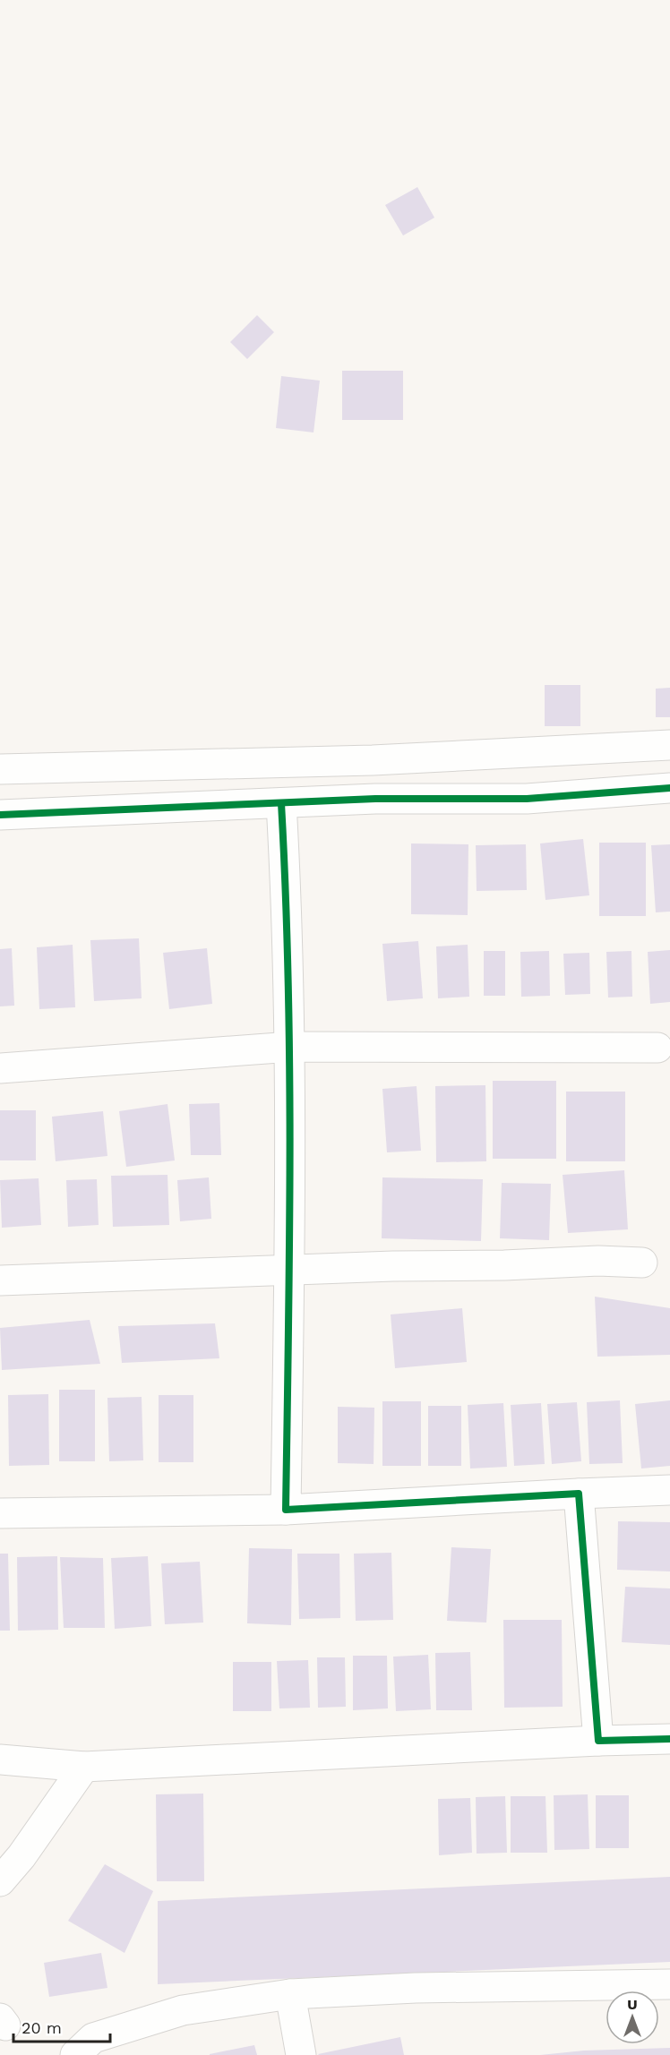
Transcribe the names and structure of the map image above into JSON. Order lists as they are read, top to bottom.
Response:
{
  "scale_bar": "20 m",
  "north": "top"
}
